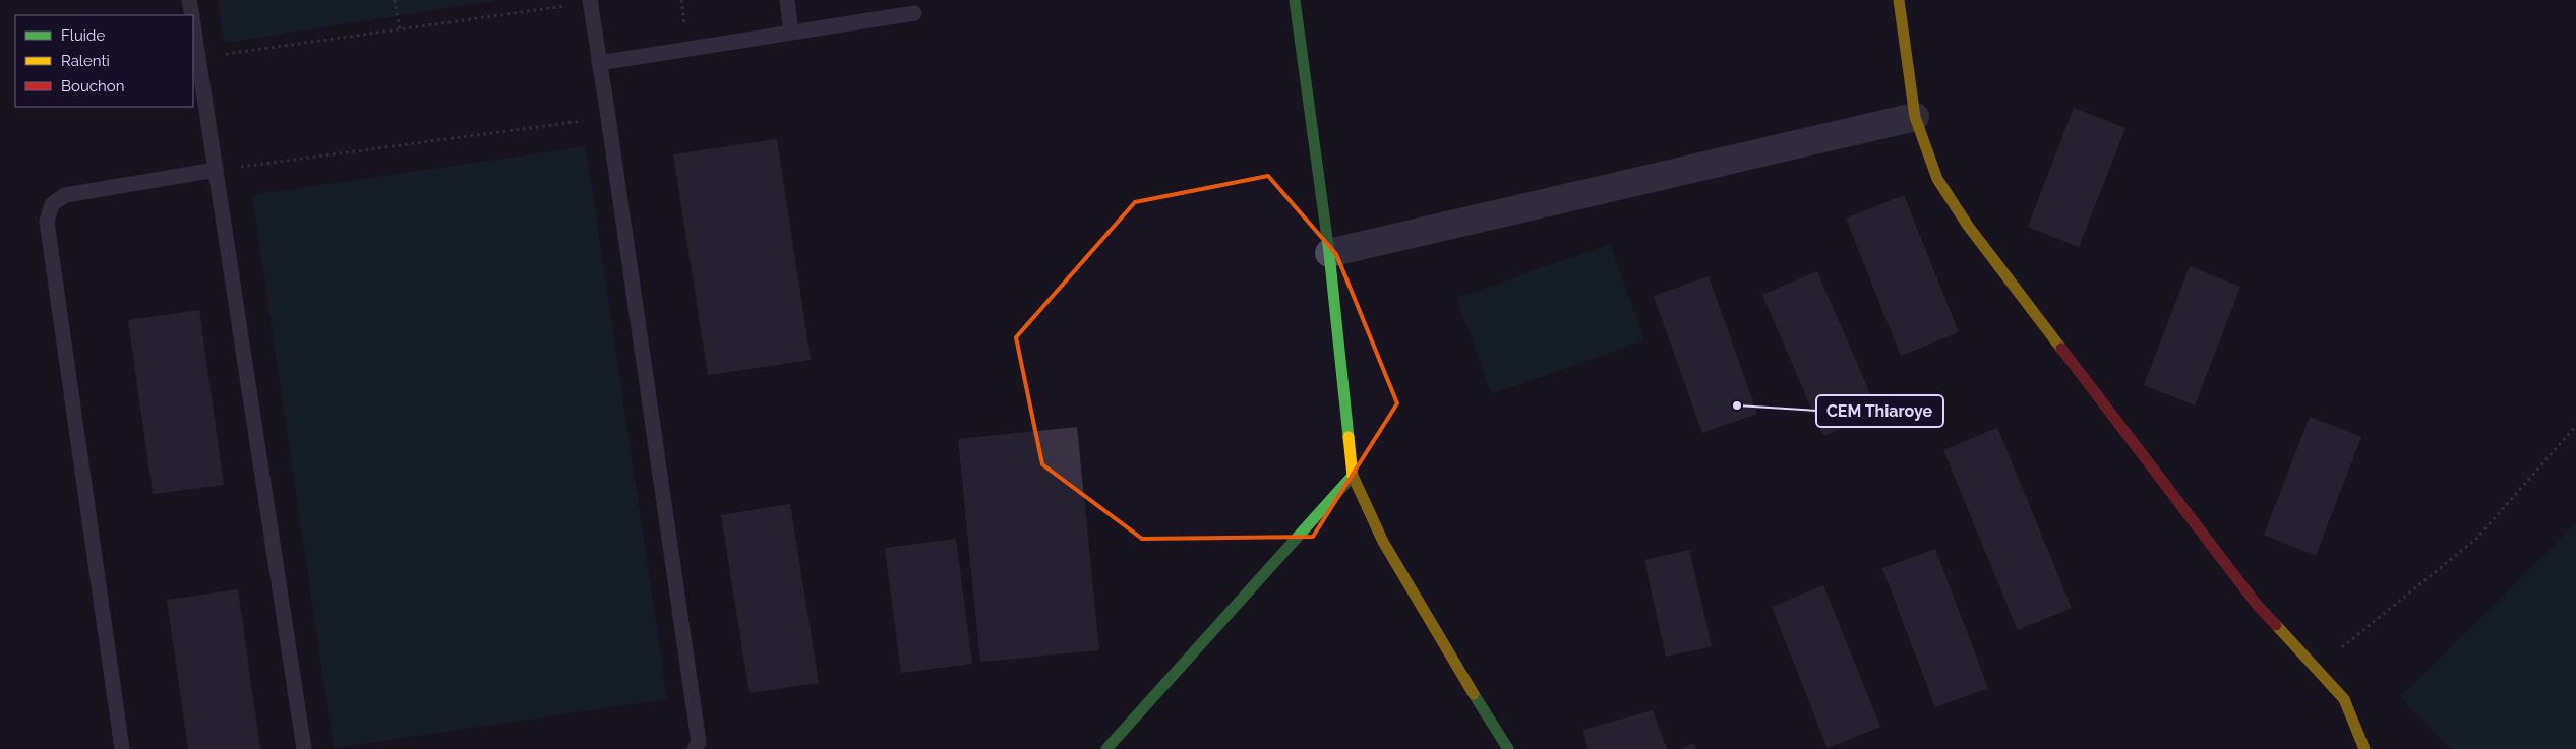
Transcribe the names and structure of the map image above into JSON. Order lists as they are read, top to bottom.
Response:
{
  "places": ["CEM Thiaroye"],
  "legend": ["Fluide", "Ralenti", "Bouchon"]
}
